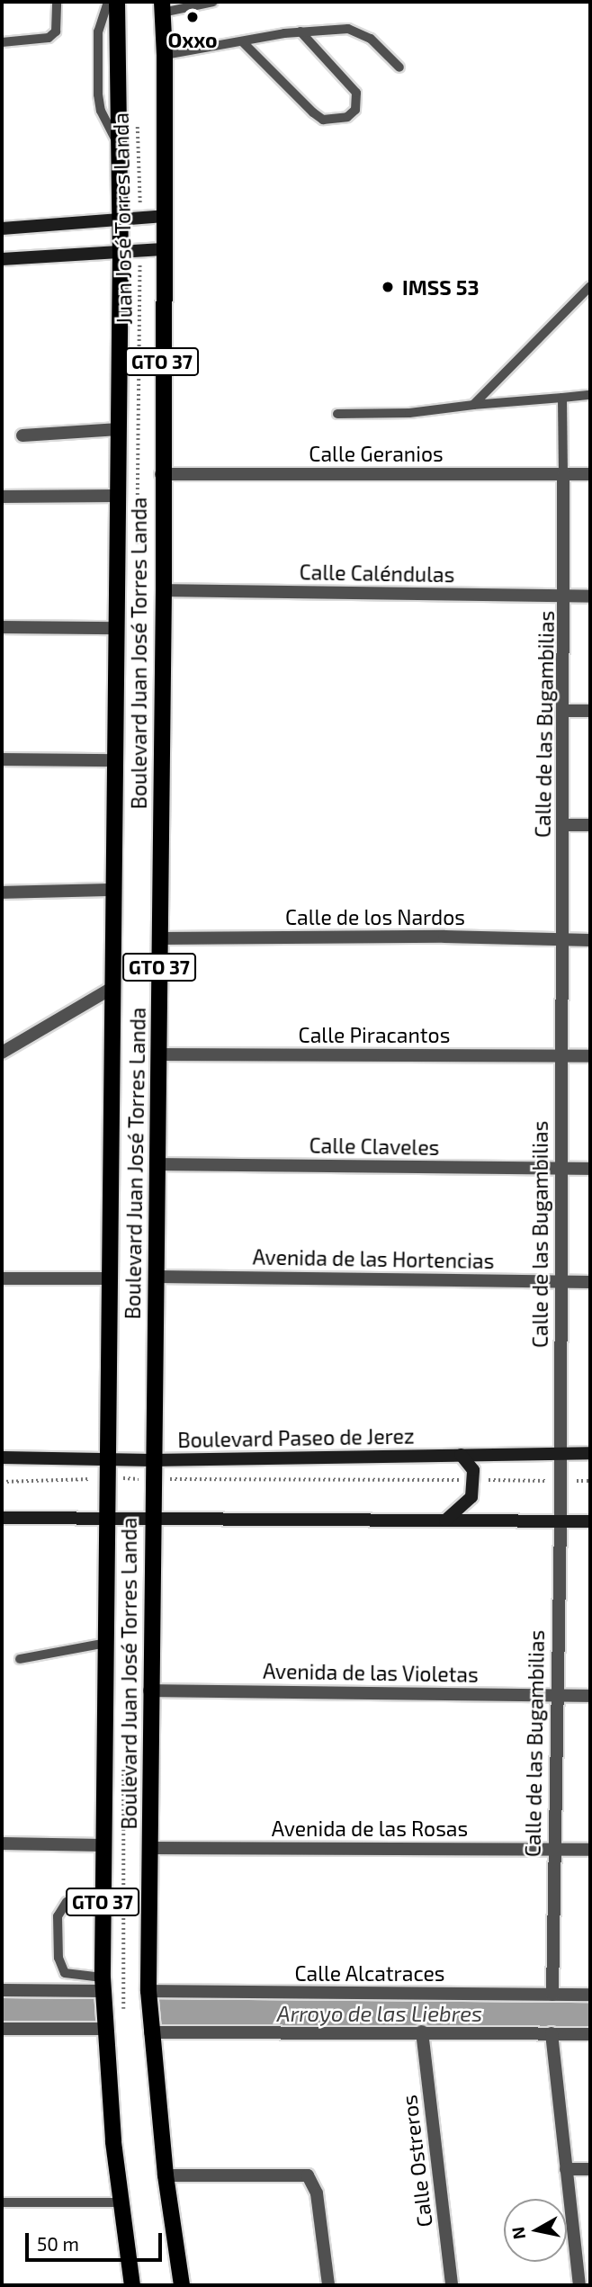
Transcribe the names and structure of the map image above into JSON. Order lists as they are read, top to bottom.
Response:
{
  "streets": {
    "main road": ["GTO 37", "Boulevard Juan José Torres Landa", "Boulevard Paseo de Jerez"],
    "street": [
      "Calle Geranios",
      "Calle Caléndulas",
      "Calle de las Bugambilias",
      "Calle de los Nardos",
      "Calle Piracantos",
      "Calle Claveles",
      "Avenida de las Hortencias",
      "Avenida de las Violetas",
      "Avenida de las Rosas",
      "Calle Alcatraces",
      "Calle Ostreros"
    ],
    "path": ["Juan José Torres Landa"]
  },
  "crossings": [
    ["Calle Geranios", "Boulevard Juan José Torres Landa"],
    ["Calle Geranios", "Calle de las Bugambilias"],
    ["Calle Caléndulas", "Boulevard Juan José Torres Landa"],
    ["Calle Caléndulas", "Calle de las Bugambilias"],
    ["Boulevard Juan José Torres Landa", "Calle de los Nardos"],
    ["Boulevard Juan José Torres Landa", "Calle Piracantos"],
    ["Boulevard Juan José Torres Landa", "Calle Claveles"],
    ["Boulevard Juan José Torres Landa", "Avenida de las Hortencias"],
    ["Boulevard Juan José Torres Landa", "Boulevard Paseo de Jerez"],
    ["Boulevard Juan José Torres Landa", "Avenida de las Violetas"],
    ["Boulevard Juan José Torres Landa", "Avenida de las Rosas"],
    ["Boulevard Juan José Torres Landa", "Calle Alcatraces"],
    ["Calle de las Bugambilias", "Calle de los Nardos"],
    ["Calle de las Bugambilias", "Calle Piracantos"],
    ["Calle de las Bugambilias", "Calle Claveles"],
    ["Calle de las Bugambilias", "Avenida de las Hortencias"],
    ["Calle de las Bugambilias", "Boulevard Paseo de Jerez"],
    ["Calle de las Bugambilias", "Avenida de las Violetas"],
    ["Calle de las Bugambilias", "Avenida de las Rosas"],
    ["Calle de las Bugambilias", "Calle Alcatraces"]
  ],
  "water": ["Arroyo de las Liebres"],
  "places": ["Oxxo", "IMSS 53"],
  "scale_bar": "50 m",
  "north": "left"
}
